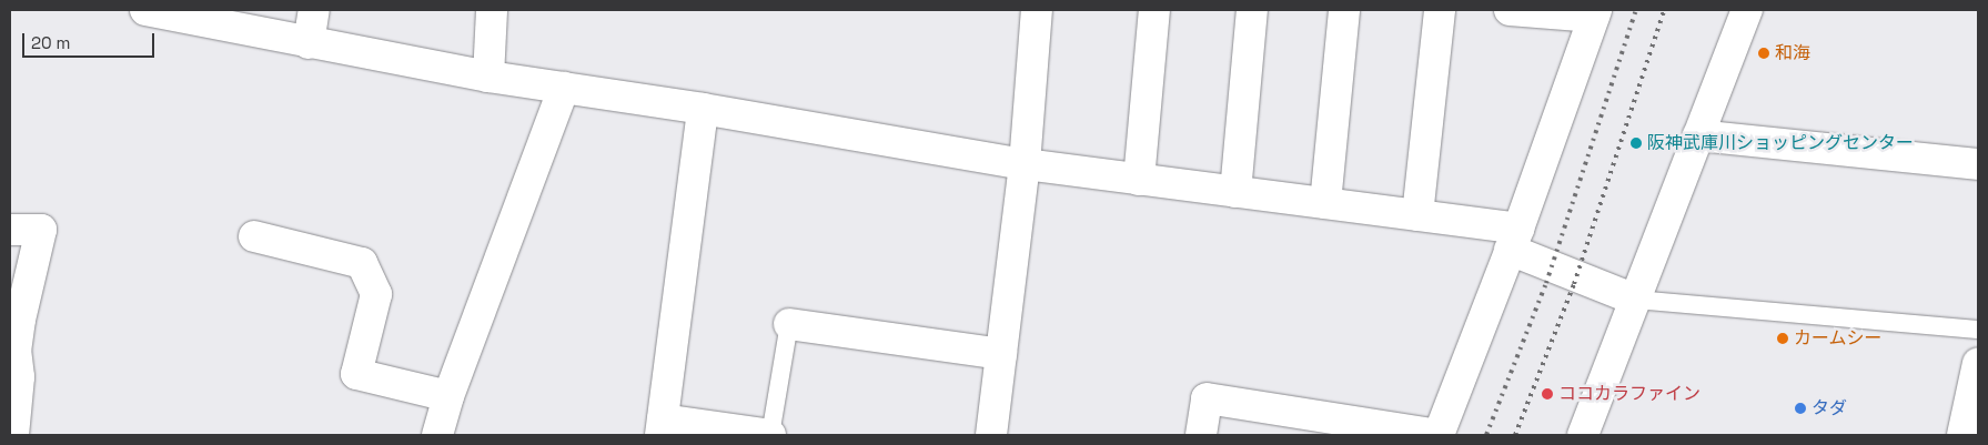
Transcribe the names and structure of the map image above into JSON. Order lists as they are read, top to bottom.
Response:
{
  "places": [
    "和海",
    "阪神武庫川ショッピングセンター",
    "カームシー",
    "ココカラファイン",
    "タダ"
  ],
  "scale_bar": "20 m"
}
